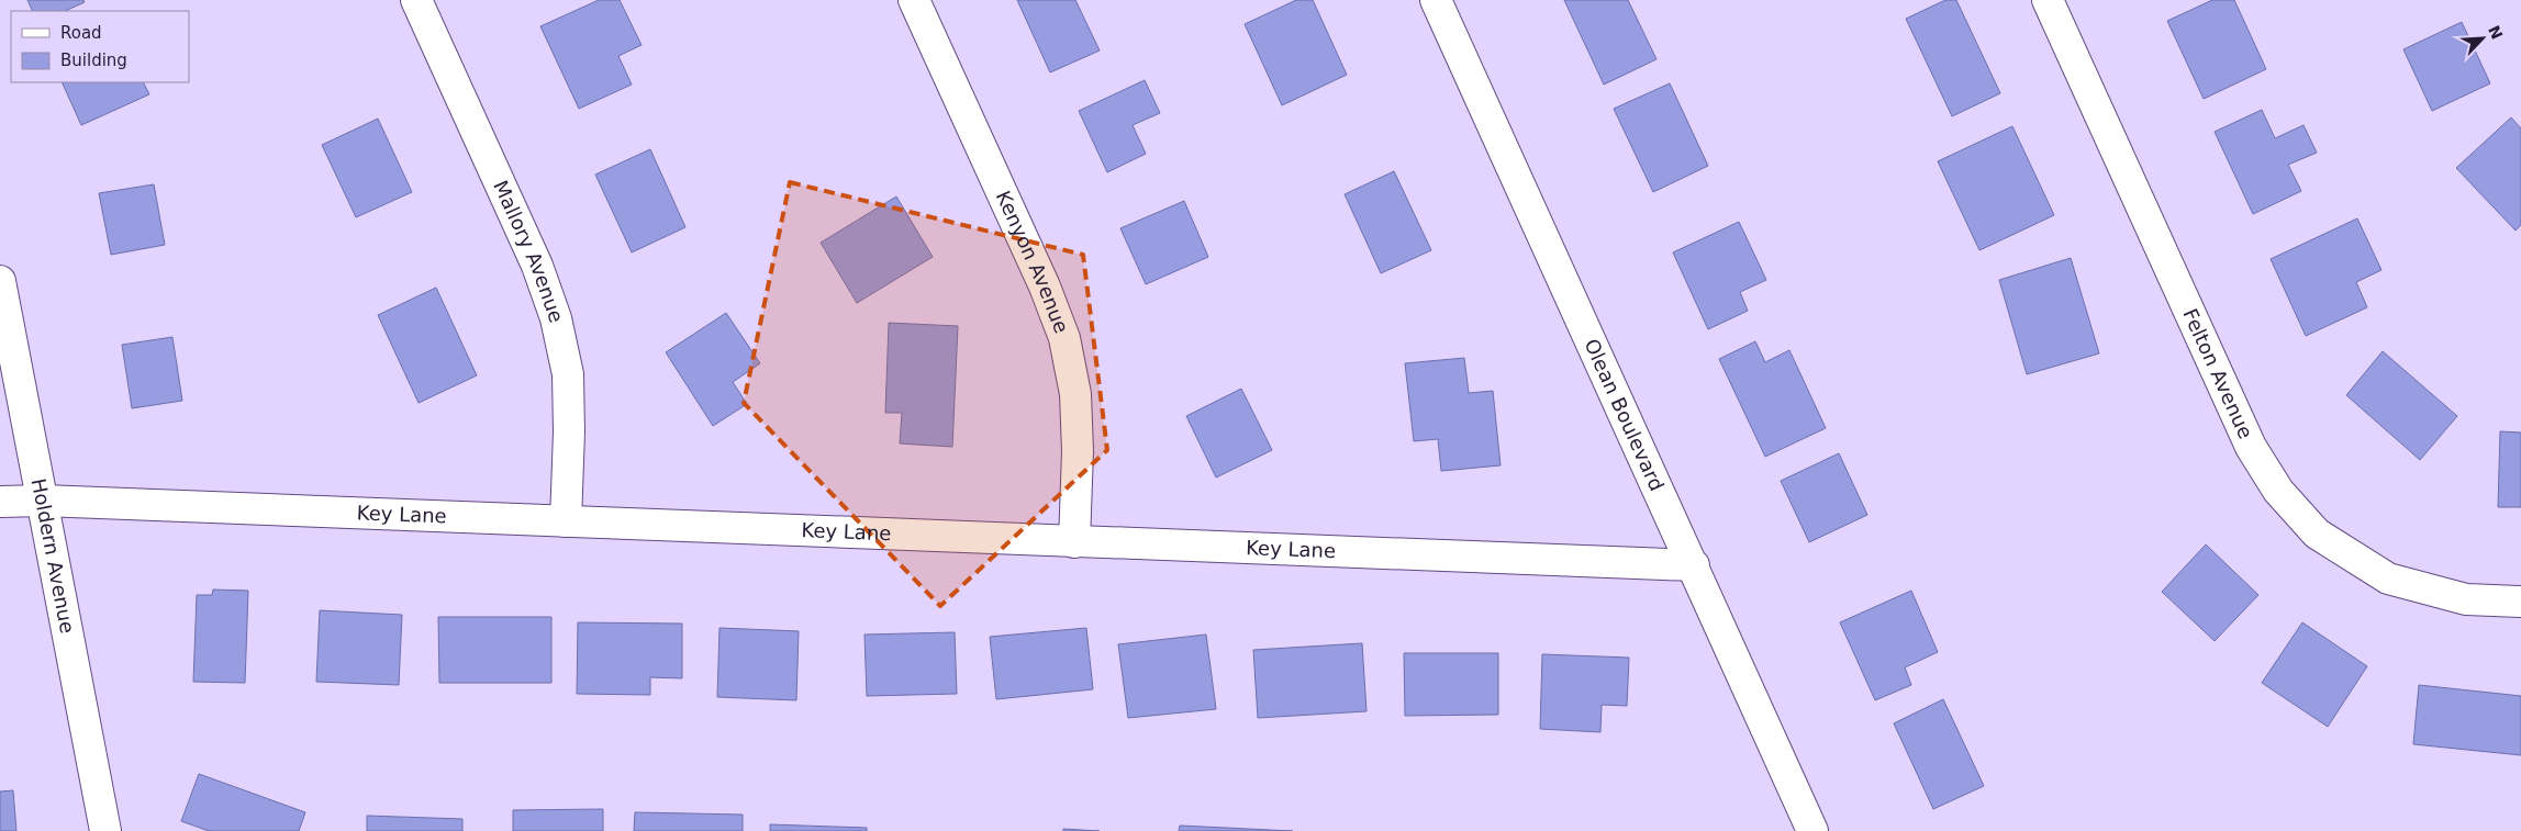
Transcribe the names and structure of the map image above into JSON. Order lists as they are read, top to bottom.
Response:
{
  "streets": {
    "street": [
      "Mallory Avenue",
      "Kenyon Avenue",
      "Felton Avenue",
      "Olean Boulevard",
      "Key Lane",
      "Holdern Avenue"
    ]
  },
  "crossings": [
    ["Mallory Avenue", "Key Lane"],
    ["Kenyon Avenue", "Key Lane"],
    ["Olean Boulevard", "Key Lane"],
    ["Key Lane", "Holdern Avenue"]
  ],
  "legend": ["Road", "Building"],
  "north": "top right"
}
